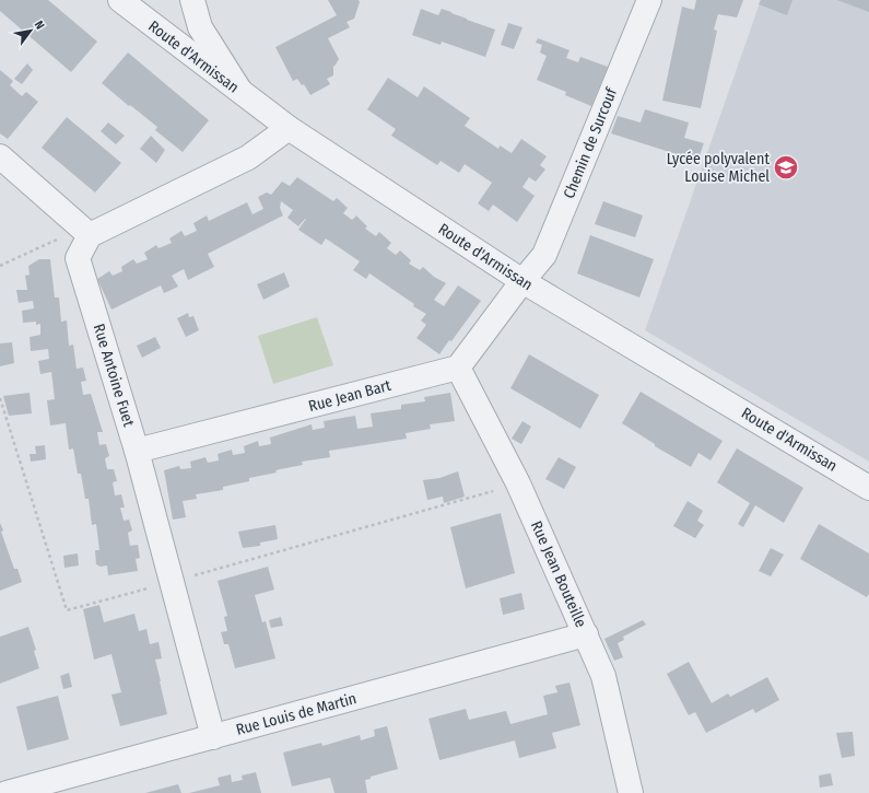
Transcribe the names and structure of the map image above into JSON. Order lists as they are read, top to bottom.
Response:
{
  "streets": {
    "street": [
      "Route d'Armissan",
      "Chemin de Surcouf",
      "Rue Antoine Fuet",
      "Rue Jean Bart",
      "Rue Jean Bouteille",
      "Rue Louis de Martin"
    ]
  },
  "crossings": [
    ["Route d'Armissan", "Chemin de Surcouf"],
    ["Rue Antoine Fuet", "Rue Jean Bart"],
    ["Rue Antoine Fuet", "Rue Louis de Martin"],
    ["Rue Jean Bart", "Rue Jean Bouteille"],
    ["Rue Jean Bouteille", "Rue Louis de Martin"]
  ],
  "places": {
    "school or university": ["Lycée polyvalent Louise Michel"]
  },
  "north": "top right"
}
